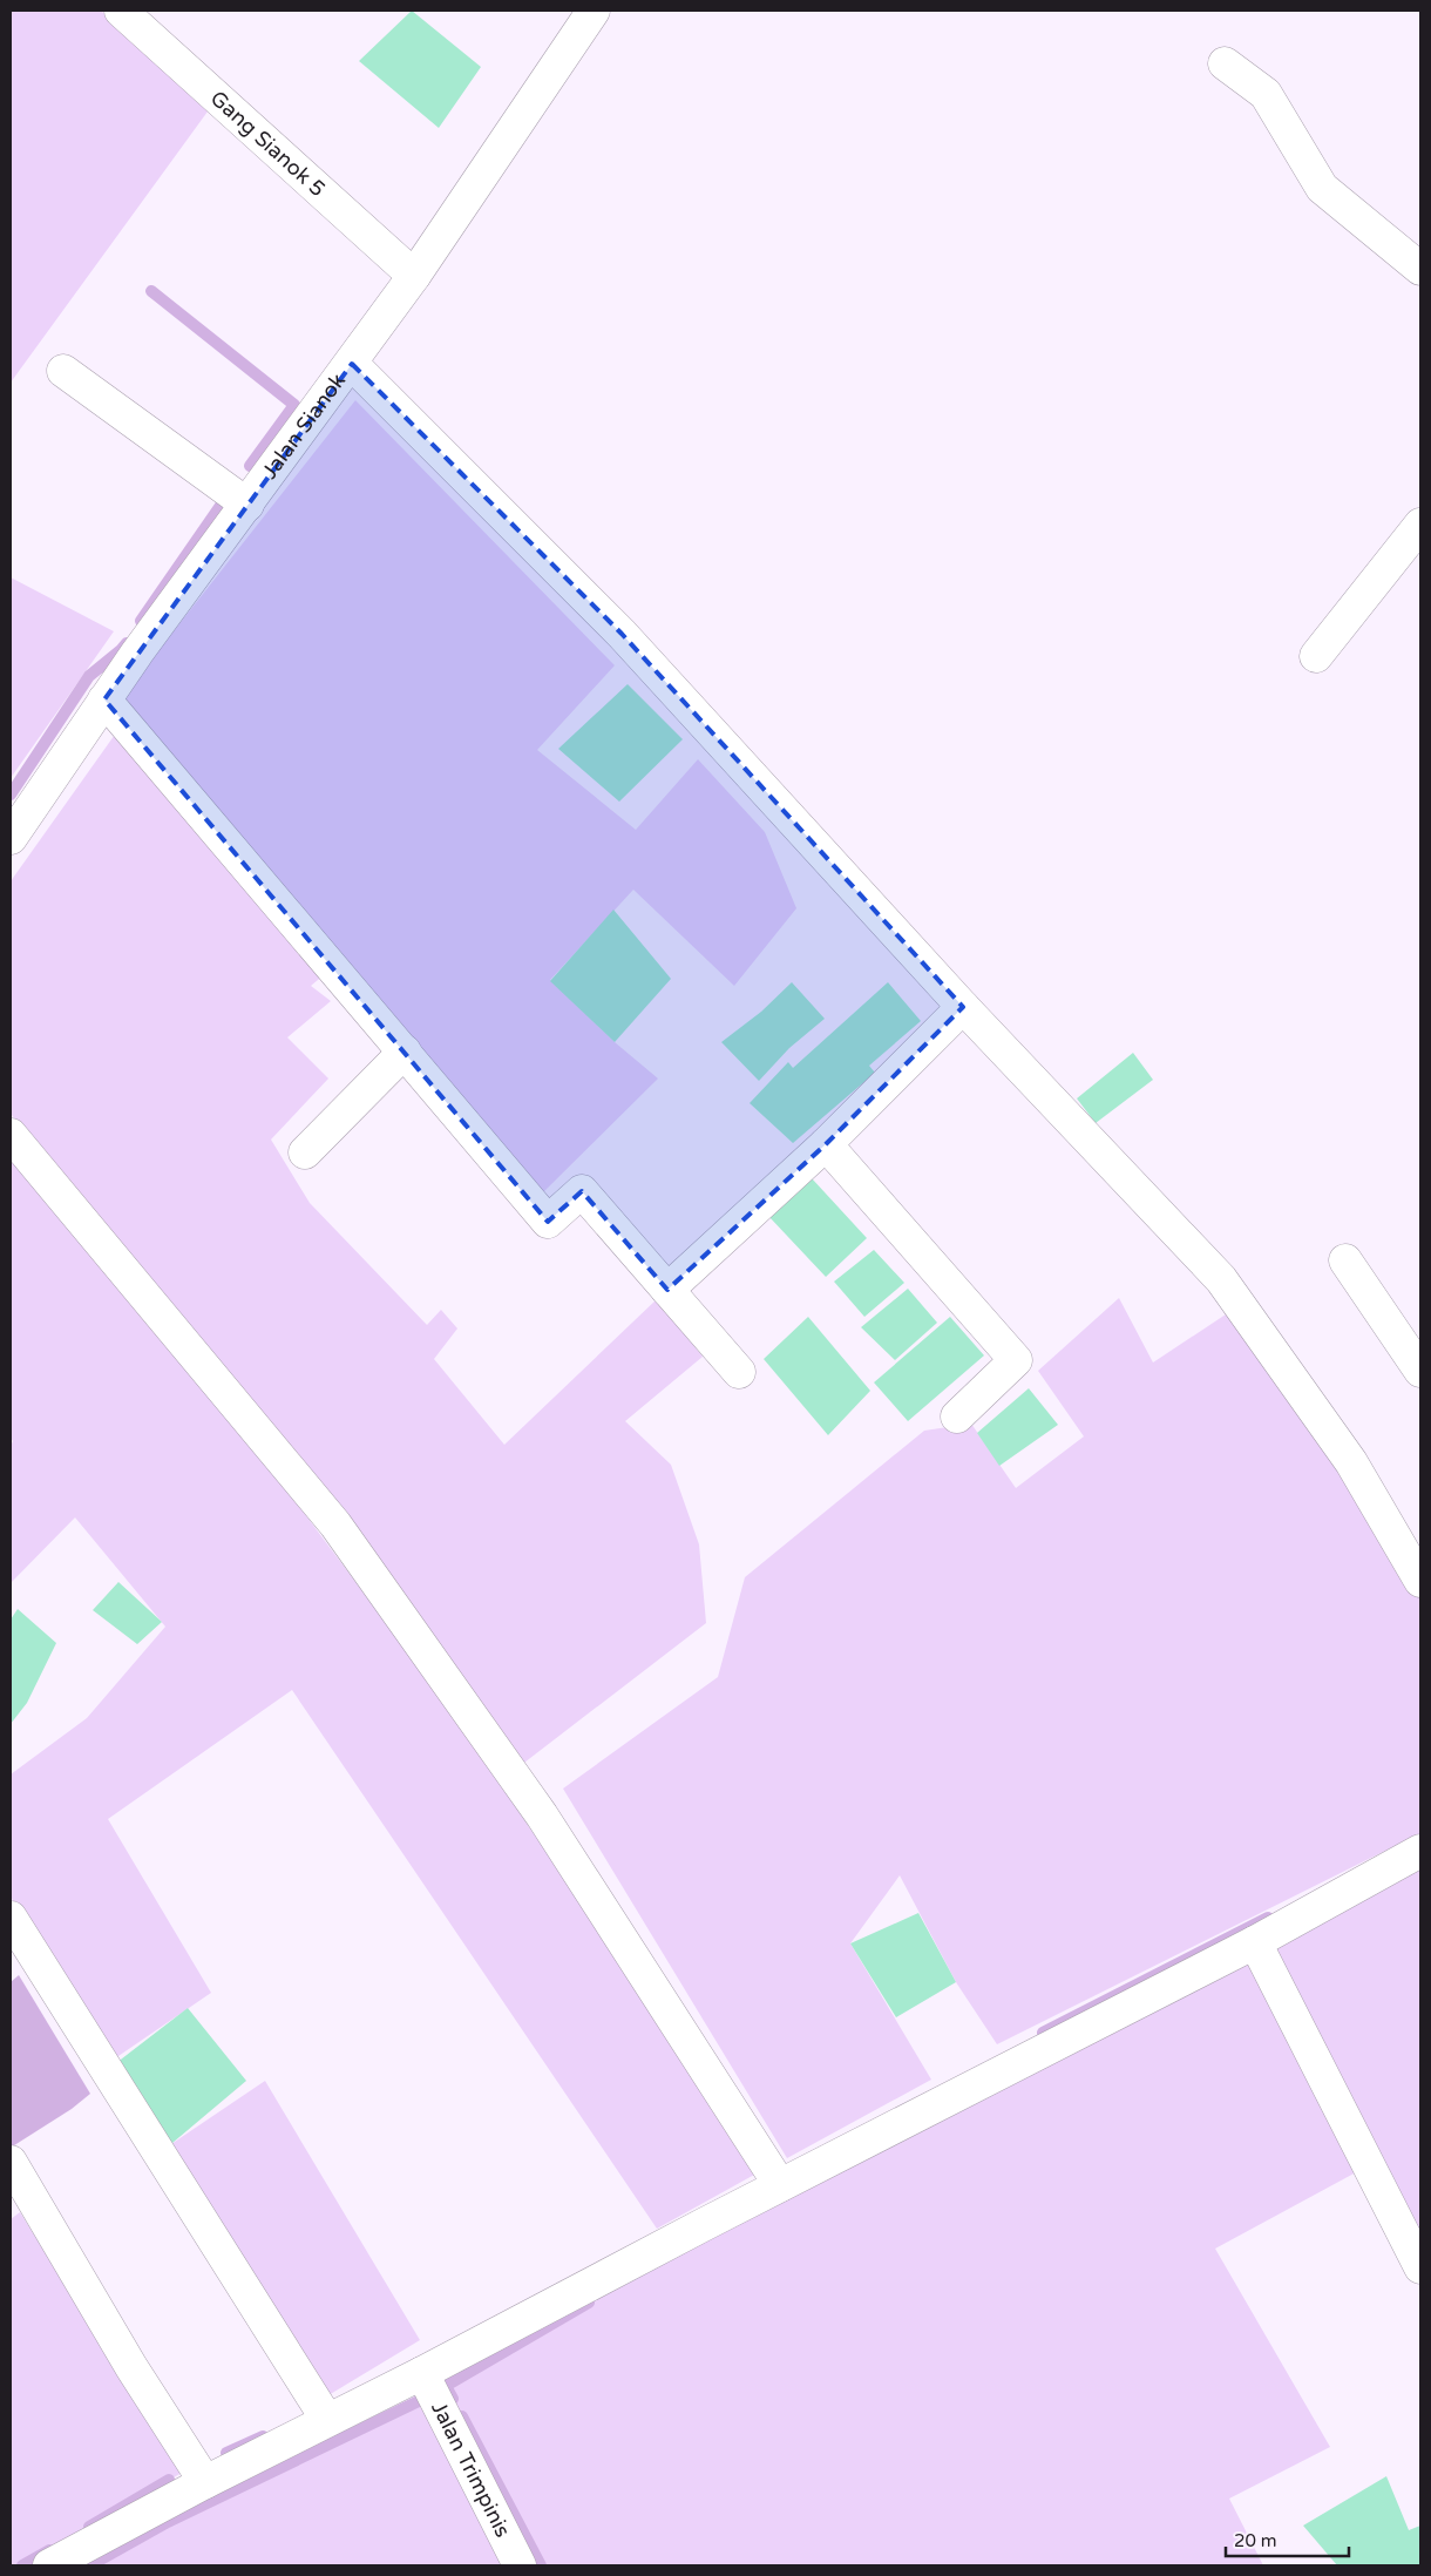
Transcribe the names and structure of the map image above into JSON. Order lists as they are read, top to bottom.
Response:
{
  "streets": {
    "street": ["Gang Sianok 5", "Jalan Sianok", "Jalan Trimpinis"]
  },
  "crossings": [
    ["Gang Sianok 5", "Jalan Sianok"]
  ],
  "scale_bar": "20 m"
}
